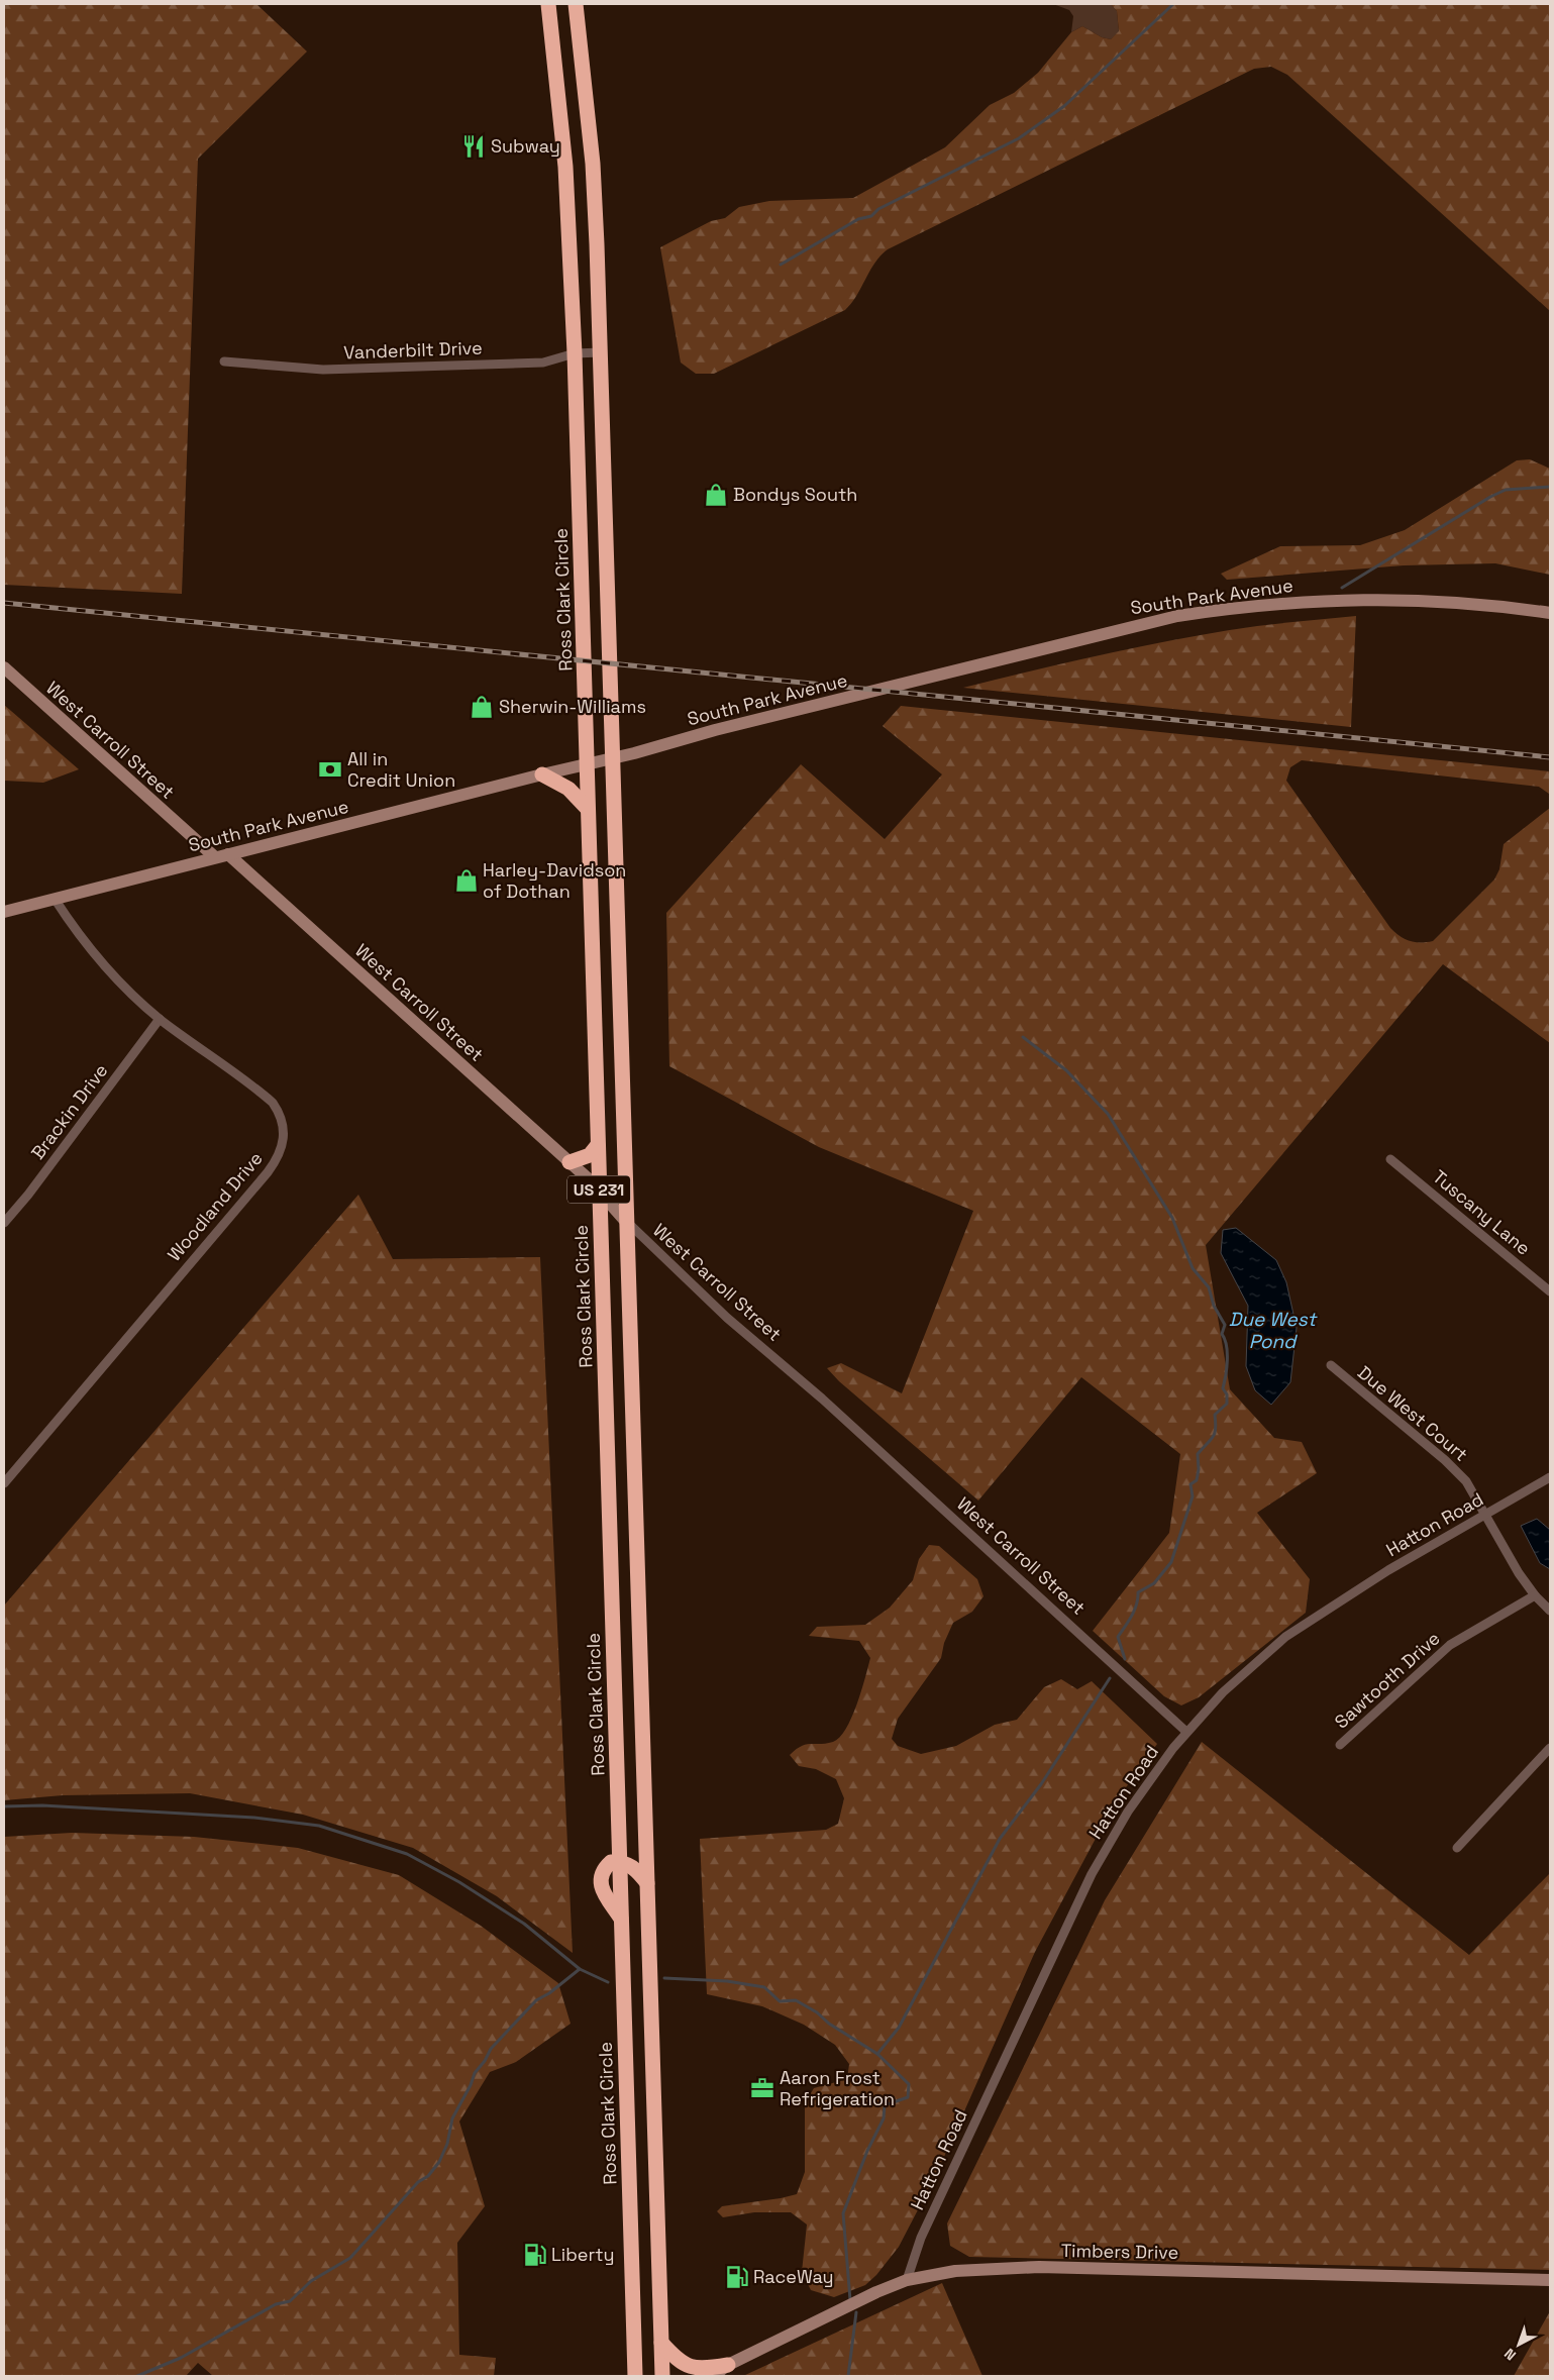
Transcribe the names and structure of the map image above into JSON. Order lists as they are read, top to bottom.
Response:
{
  "streets": {
    "highway": ["Ross Clark Circle", "US 231"],
    "street": [
      "Vanderbilt Drive",
      "South Park Avenue",
      "West Carroll Street",
      "Brackin Drive",
      "Woodland Drive",
      "Tuscany Lane",
      "Due West Court",
      "Hatton Road",
      "Sawtooth Drive",
      "Timbers Drive"
    ]
  },
  "crossings": [
    ["Vanderbilt Drive", "Ross Clark Circle"],
    ["Vanderbilt Drive", "US 231"],
    ["South Park Avenue", "Ross Clark Circle"],
    ["South Park Avenue", "West Carroll Street"],
    ["South Park Avenue", "US 231"],
    ["South Park Avenue", "Woodland Drive"],
    ["Ross Clark Circle", "West Carroll Street"],
    ["West Carroll Street", "US 231"],
    ["West Carroll Street", "Hatton Road"],
    ["Brackin Drive", "Woodland Drive"],
    ["Due West Court", "Hatton Road"],
    ["Due West Court", "Sawtooth Drive"],
    ["Hatton Road", "Timbers Drive"]
  ],
  "water": ["Due West Pond"],
  "places": {
    "restaurant": ["Subway"],
    "shop": ["Bondys South", "Sherwin-Williams", "Harley-Davidson of Dothan"],
    "bank": ["All in Credit Union"],
    "office": ["Aaron Frost Refrigeration"],
    "fuel station": ["Liberty", "RaceWay"]
  },
  "north": "bottom left"
}
